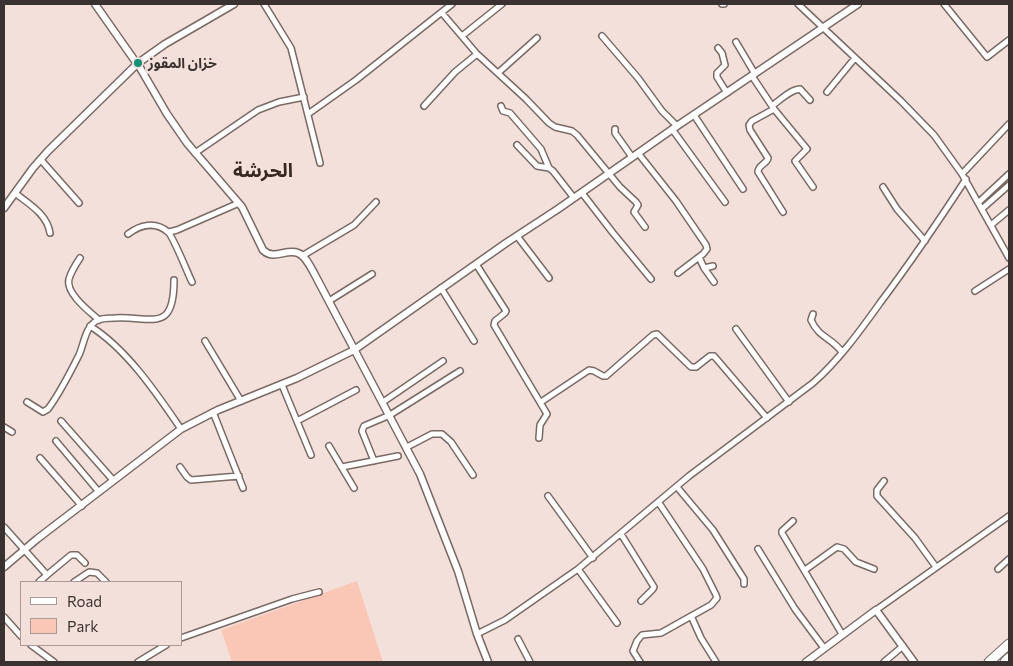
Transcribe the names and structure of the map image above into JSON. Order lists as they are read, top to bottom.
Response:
{
  "districts": ["الحرشة"],
  "places": ["خزان المقوز"],
  "legend": ["Road", "Park"]
}
